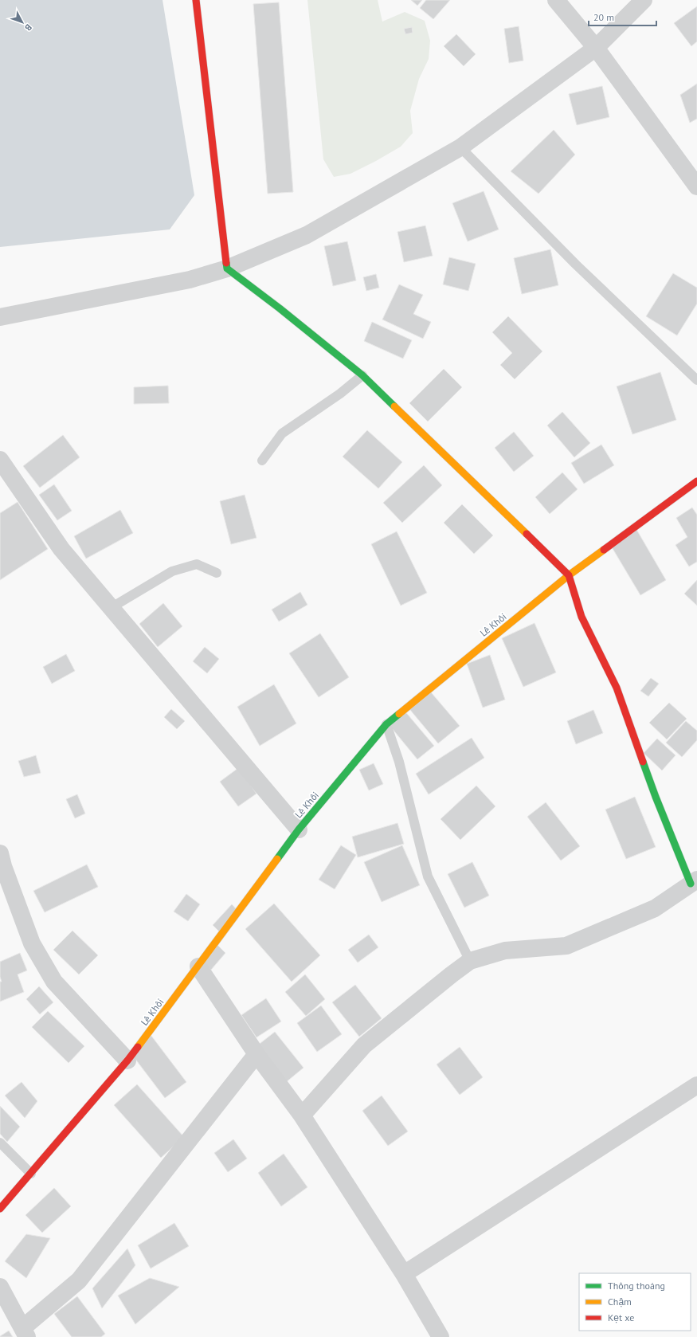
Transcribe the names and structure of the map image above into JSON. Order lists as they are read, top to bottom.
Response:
{
  "streets": {
    "street": ["Lê Khôi"]
  },
  "legend": ["Thông thoáng", "Chậm", "Kẹt xe"],
  "scale_bar": "20 m",
  "north": "bottom right"
}
